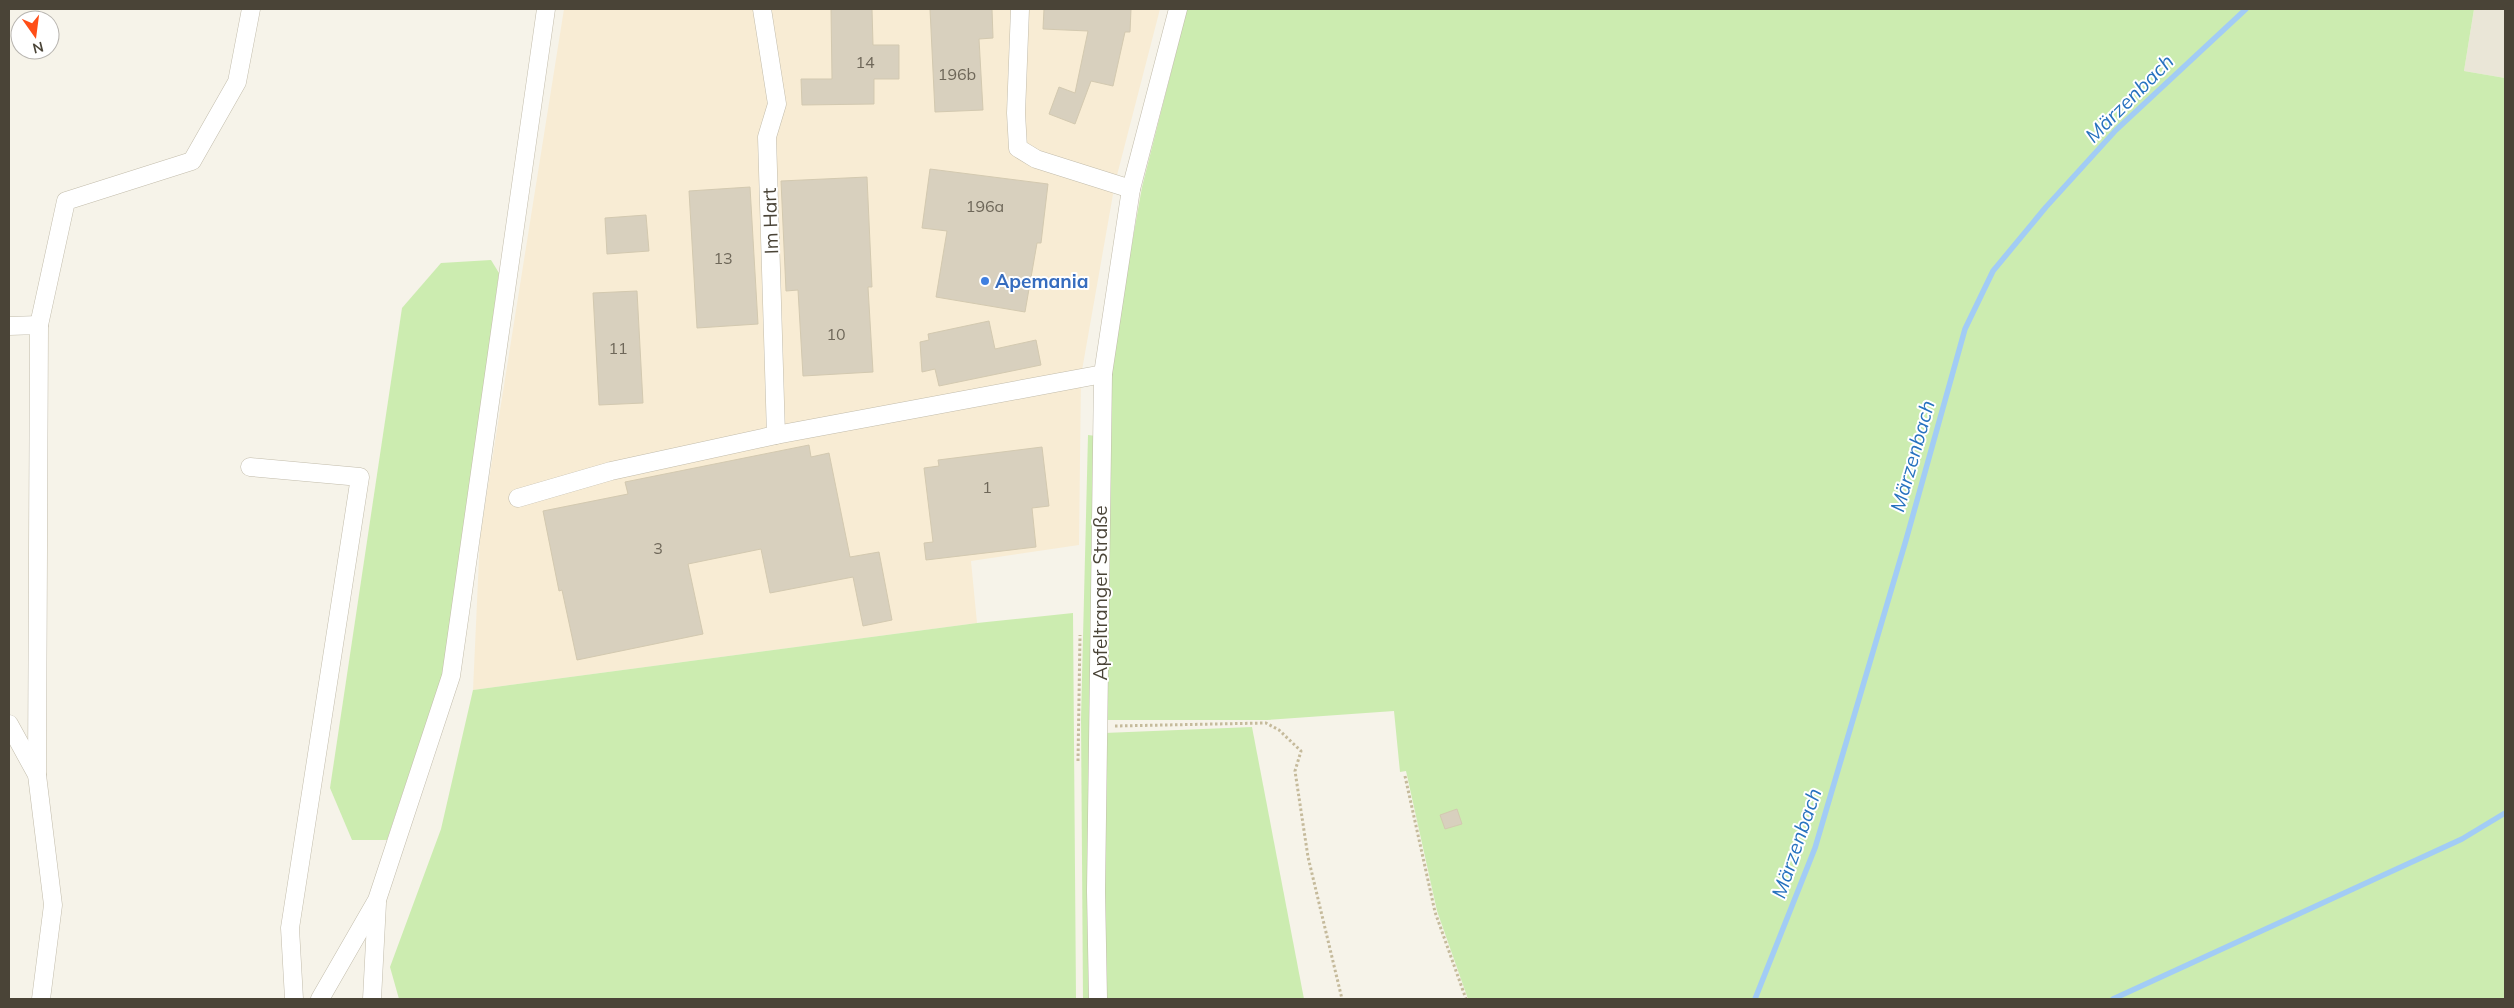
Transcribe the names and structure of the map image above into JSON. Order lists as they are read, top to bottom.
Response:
{
  "streets": {
    "street": ["Im Hart", "Apfeltranger Straße"]
  },
  "water": ["Märzenbach"],
  "places": ["Apemania"],
  "house_numbers": [
    "14",
    "196b",
    "196a",
    "13",
    "10",
    "11",
    "1",
    "3"
  ],
  "north": "bottom"
}
